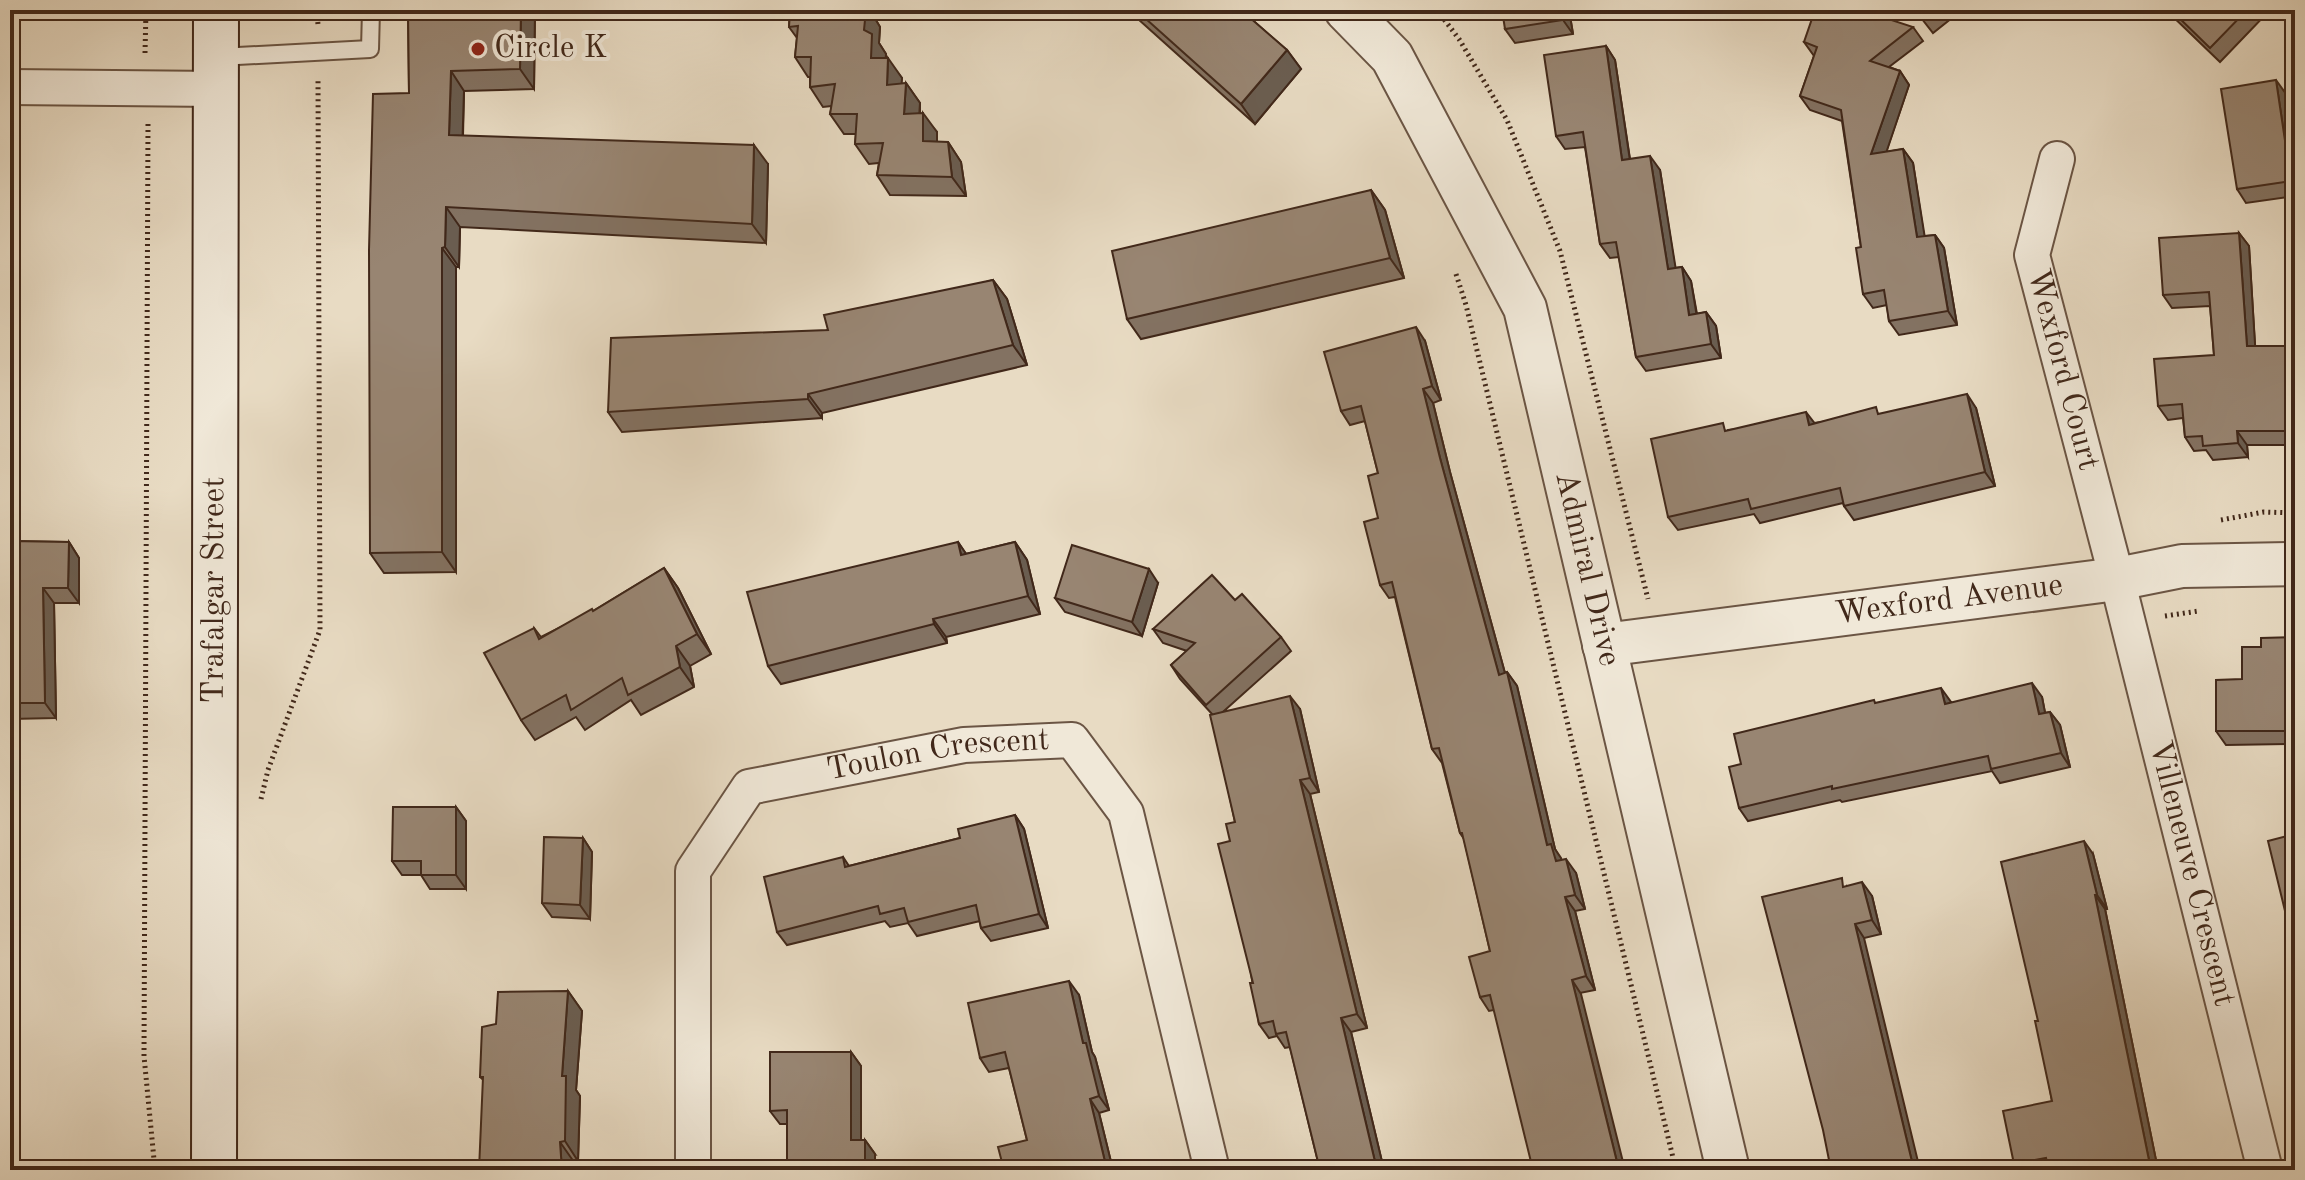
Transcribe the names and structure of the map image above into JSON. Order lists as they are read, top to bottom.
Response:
{
  "streets": {
    "main road": ["Trafalgar Street"],
    "street": [
      "Wexford Court",
      "Admiral Drive",
      "Wexford Avenue",
      "Toulon Crescent",
      "Villeneuve Crescent"
    ]
  },
  "crossings": [
    ["Wexford Court", "Wexford Avenue"],
    ["Wexford Court", "Villeneuve Crescent"],
    ["Admiral Drive", "Wexford Avenue"],
    ["Wexford Avenue", "Villeneuve Crescent"]
  ],
  "places": ["Circle K"]
}
